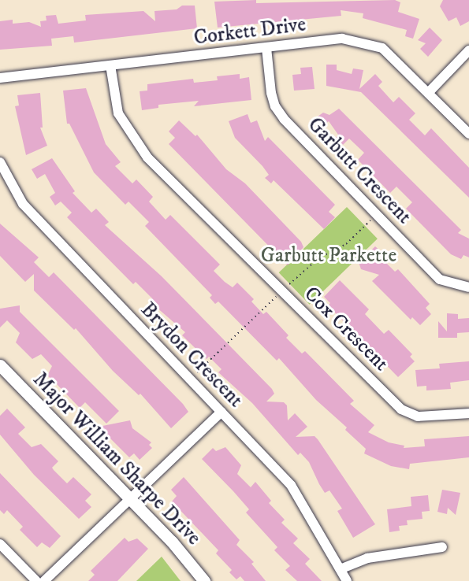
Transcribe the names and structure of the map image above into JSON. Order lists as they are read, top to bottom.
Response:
{
  "streets": {
    "street": [
      "Corkett Drive",
      "Garbutt Crescent",
      "Cox Crescent",
      "Brydon Crescent",
      "Major William Sharpe Drive"
    ]
  },
  "crossings": [
    ["Corkett Drive", "Garbutt Crescent"],
    ["Corkett Drive", "Cox Crescent"]
  ],
  "parks": ["Garbutt Parkette"]
}
